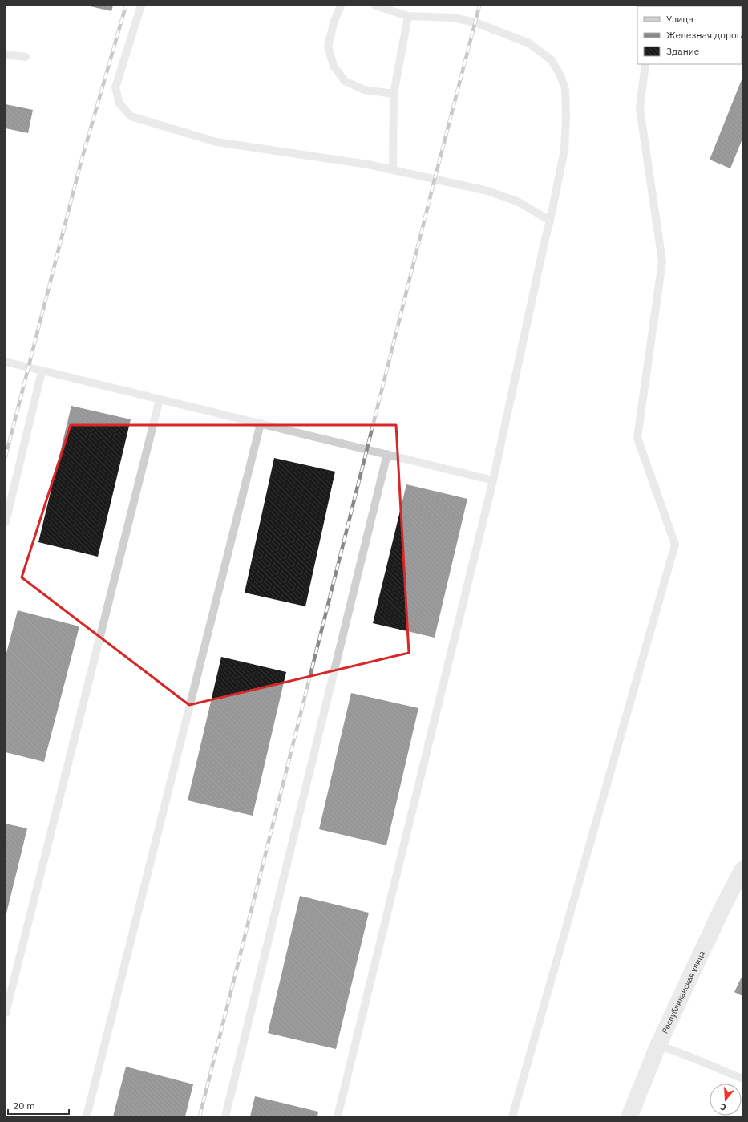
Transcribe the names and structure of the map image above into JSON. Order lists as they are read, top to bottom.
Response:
{
  "streets": {
    "street": ["Республиканская улица"]
  },
  "legend": ["Улица", "Железная дорога", "Здание"],
  "scale_bar": "20 m",
  "north": "bottom"
}
